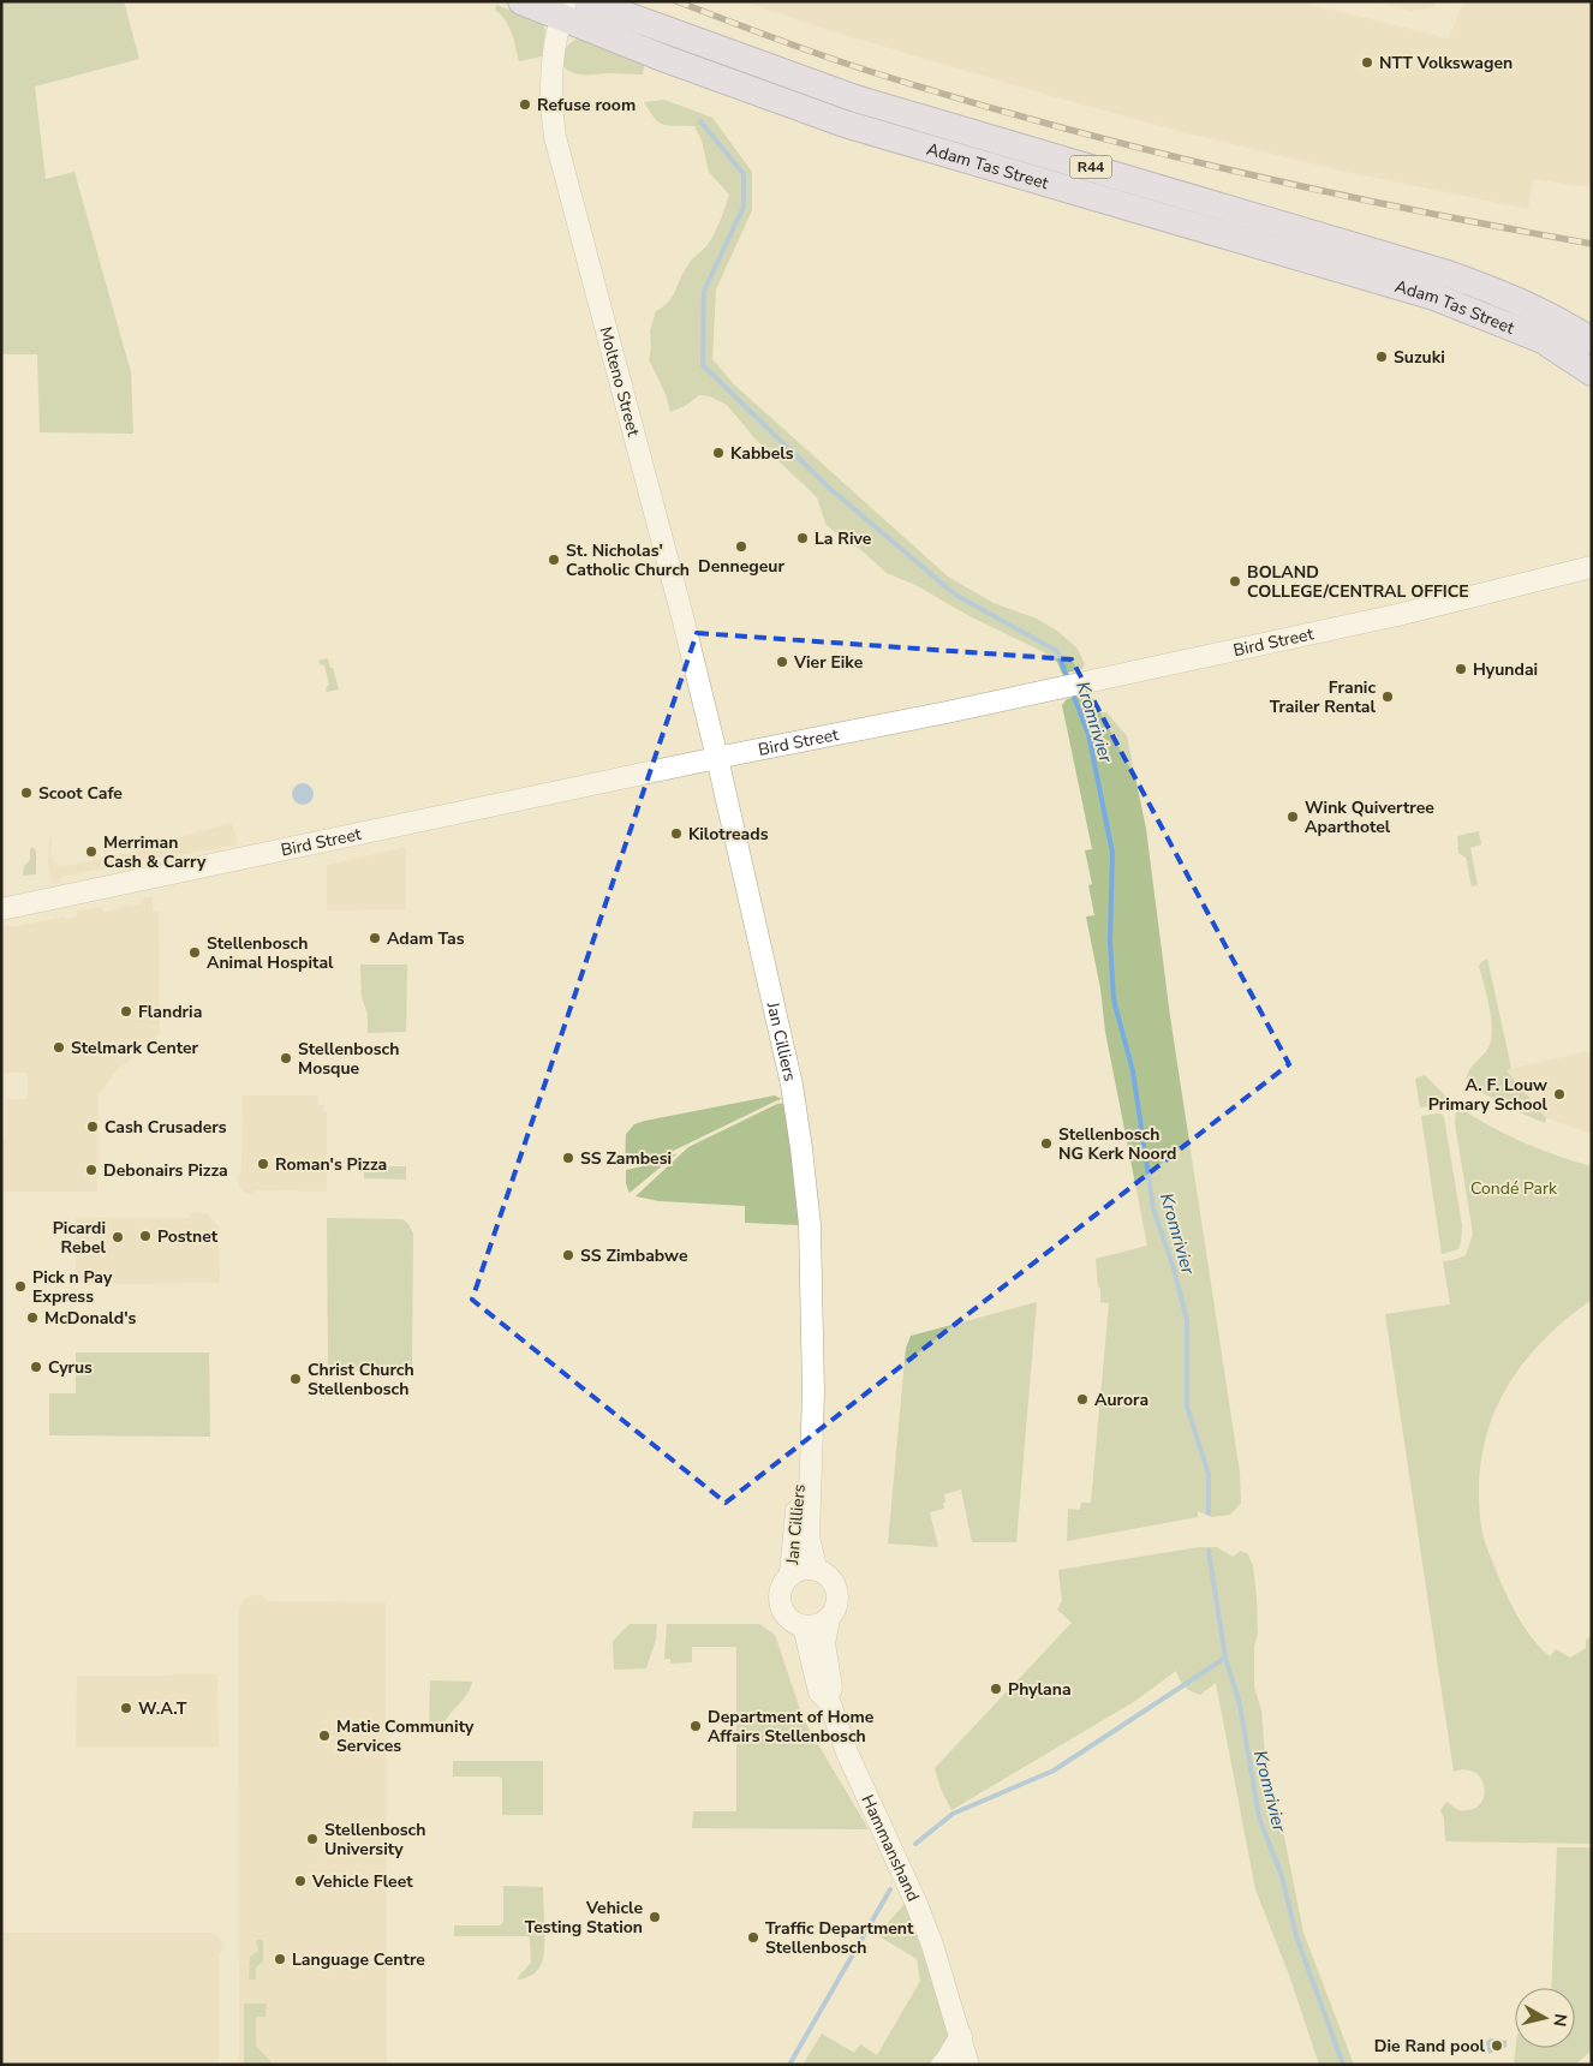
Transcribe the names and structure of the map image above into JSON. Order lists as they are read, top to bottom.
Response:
{
  "streets": {
    "main road": ["Adam Tas Street", "R44"],
    "street": [
      "Molteno Street",
      "Bird Street",
      "Jan Cilliers",
      "Hammanshand"
    ]
  },
  "crossings": [
    ["Adam Tas Street", "Molteno Street"],
    ["Molteno Street", "Bird Street"],
    ["Molteno Street", "Jan Cilliers"],
    ["Bird Street", "Jan Cilliers"],
    ["Jan Cilliers", "Hammanshand"]
  ],
  "water": ["Kromrivier"],
  "parks": ["Condé Park"],
  "places": [
    "NTT Volkswagen",
    "Refuse room",
    "Suzuki",
    "Kabbels",
    "La Rive",
    "Dennegeur",
    "St. Nicholas' Catholic Church",
    "BOLAND COLLEGE/CENTRAL OFFICE",
    "Vier Eike",
    "Hyundai",
    "Franic Trailer Rental",
    "Scoot Cafe",
    "Wink Quivertree Aparthotel",
    "Kilotreads",
    "Merriman Cash & Carry",
    "Adam Tas",
    "Stellenbosch Animal Hospital",
    "Flandria",
    "Stelmark Center",
    "Stellenbosch Mosque",
    "A. F. Louw Primary School",
    "Cash Crusaders",
    "Stellenbosch NG Kerk Noord",
    "SS Zambesi",
    "Roman's Pizza",
    "Debonairs Pizza",
    "Postnet",
    "Picardi Rebel",
    "SS Zimbabwe",
    "Pick n Pay Express",
    "McDonald's",
    "Cyrus",
    "Christ Church Stellenbosch",
    "Aurora",
    "Phylana",
    "W.A.T",
    "Department of Home Affairs Stellenbosch",
    "Matie Community Services",
    "Stellenbosch University",
    "Vehicle Fleet",
    "Vehicle Testing Station",
    "Traffic Department Stellenbosch",
    "Language Centre",
    "Die Rand pool"
  ],
  "north": "right"
}
